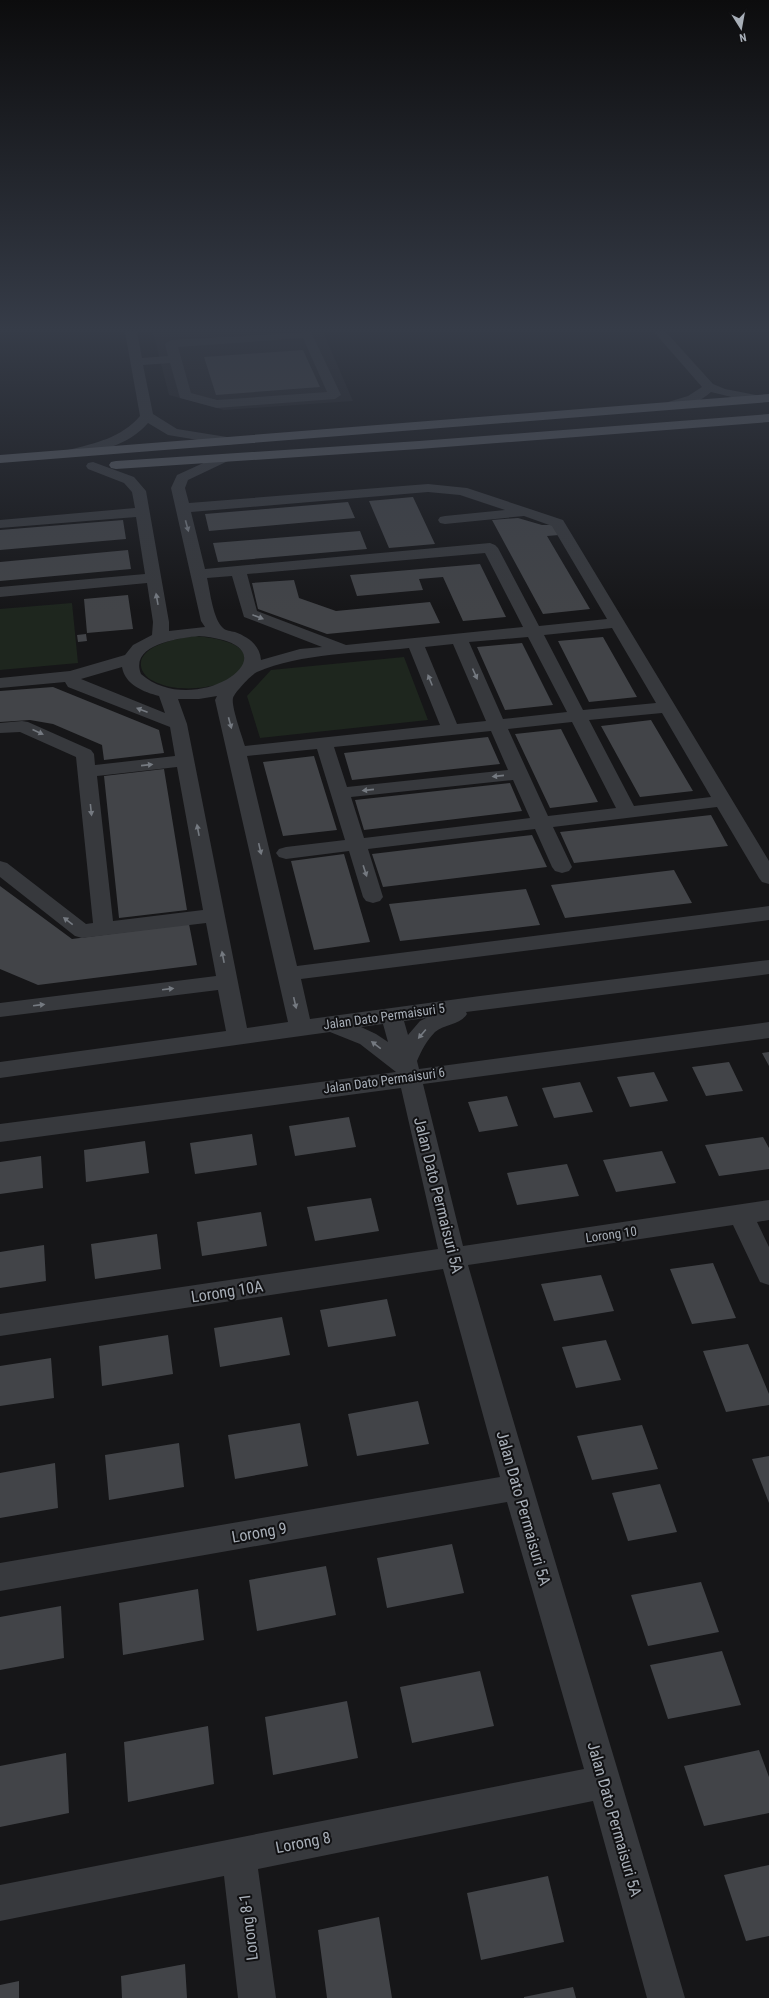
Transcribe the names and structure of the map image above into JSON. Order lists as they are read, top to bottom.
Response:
{
  "streets": {
    "street": [
      "Jalan Dato Permaisuri 5",
      "Jalan Dato Permaisuri 6",
      "Jalan Dato Permaisuri 5A",
      "Lorong 10",
      "Lorong 10A",
      "Lorong 9",
      "Lorong 8",
      "Lorong 8-1"
    ]
  },
  "crossings": [
    ["Jalan Dato Permaisuri 5", "Jalan Dato Permaisuri 5A"],
    ["Jalan Dato Permaisuri 6", "Jalan Dato Permaisuri 5A"],
    ["Jalan Dato Permaisuri 5A", "Lorong 10"],
    ["Jalan Dato Permaisuri 5A", "Lorong 10A"],
    ["Jalan Dato Permaisuri 5A", "Lorong 9"],
    ["Jalan Dato Permaisuri 5A", "Lorong 8"],
    ["Lorong 10", "Lorong 10A"],
    ["Lorong 8", "Lorong 8-1"]
  ],
  "north": "bottom"
}
